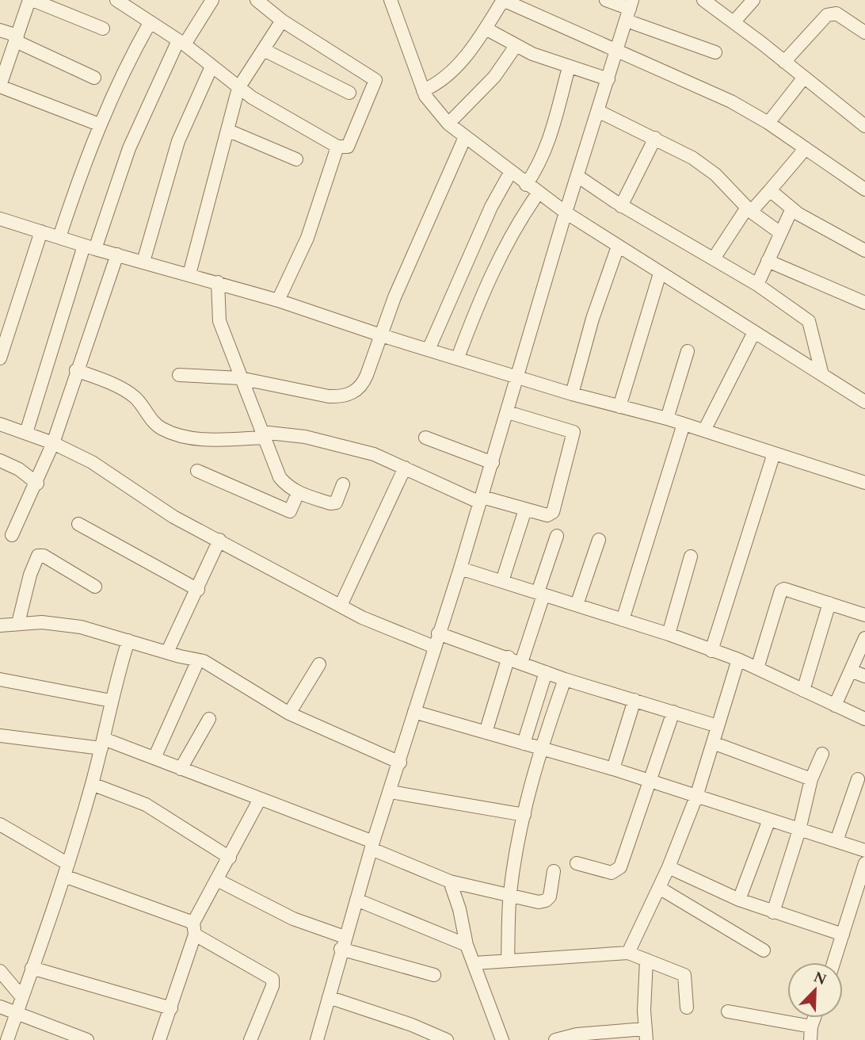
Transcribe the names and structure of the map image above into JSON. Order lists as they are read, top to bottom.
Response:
{
  "north": "top right"
}
